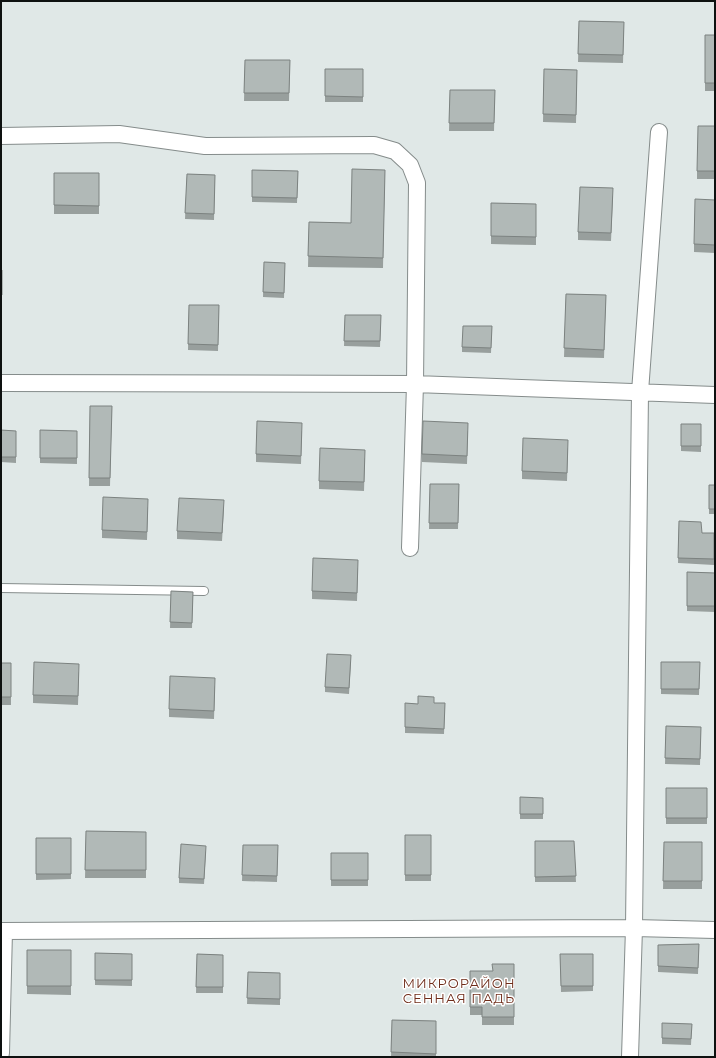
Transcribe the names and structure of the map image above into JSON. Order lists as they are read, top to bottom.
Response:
{
  "districts": ["МИКРОРАЙОН СЕННАЯ ПАДЬ"]
}
